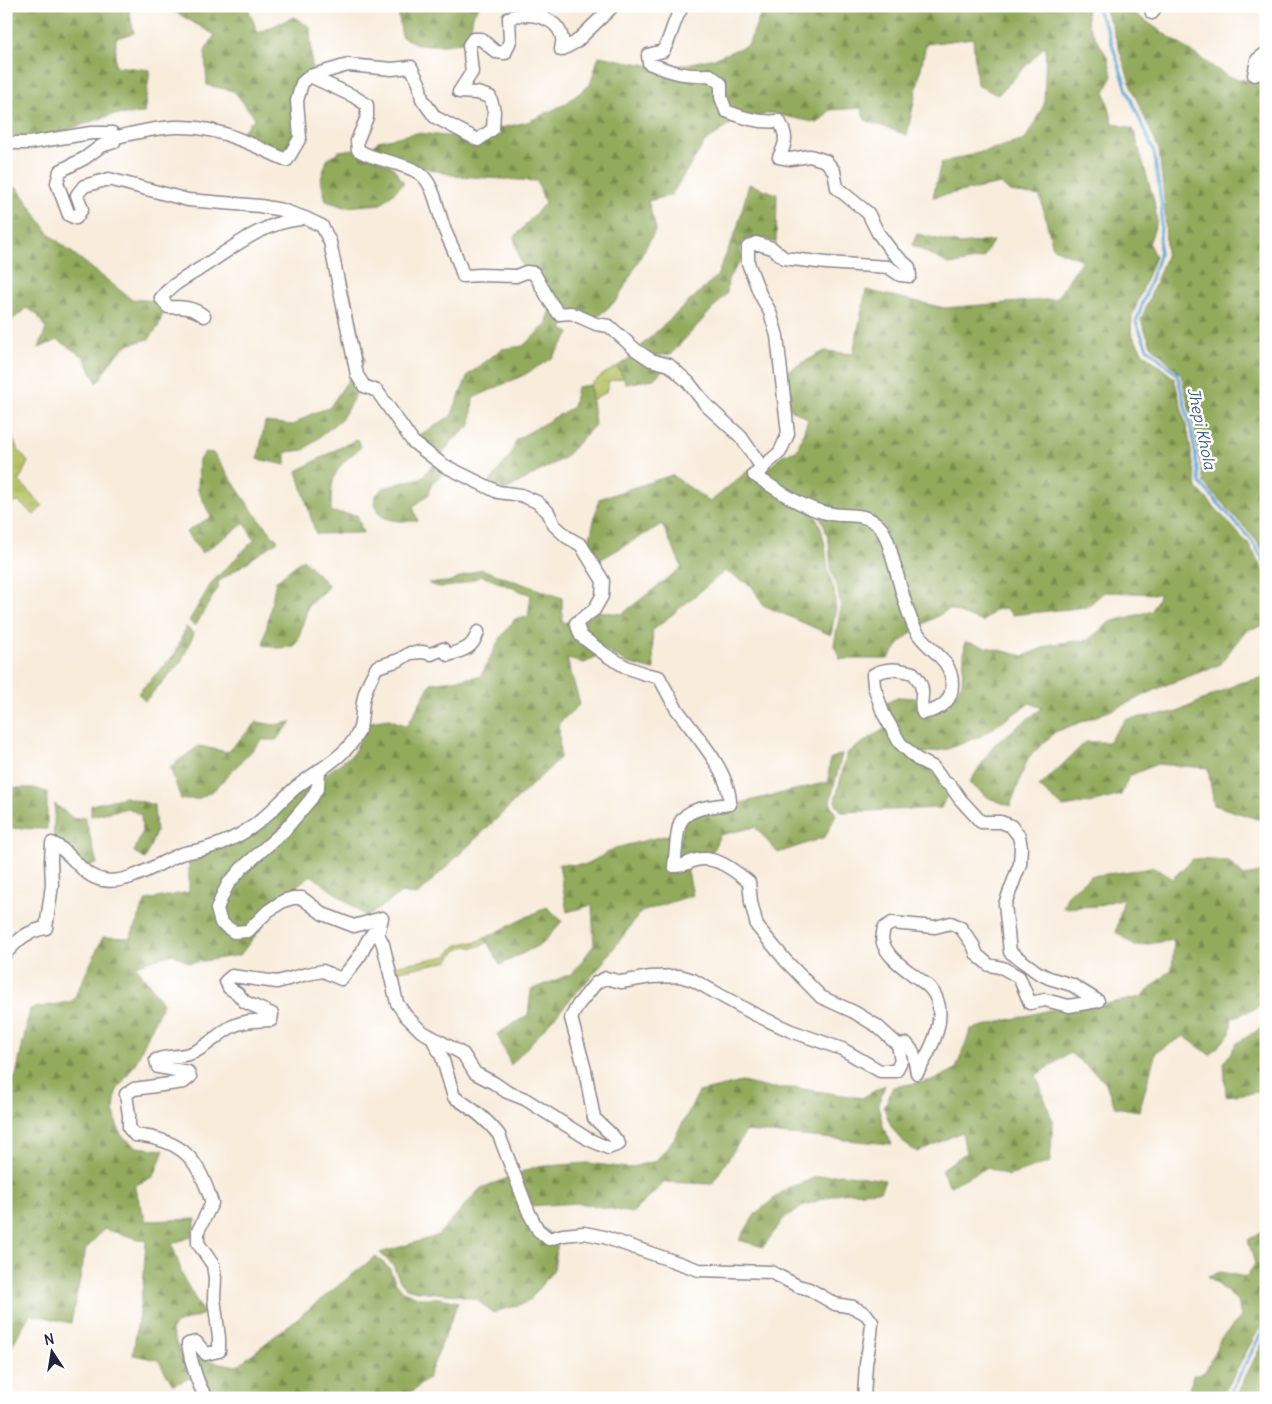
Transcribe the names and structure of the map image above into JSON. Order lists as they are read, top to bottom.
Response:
{
  "water": ["Jhepi Khola"],
  "north": "top"
}
